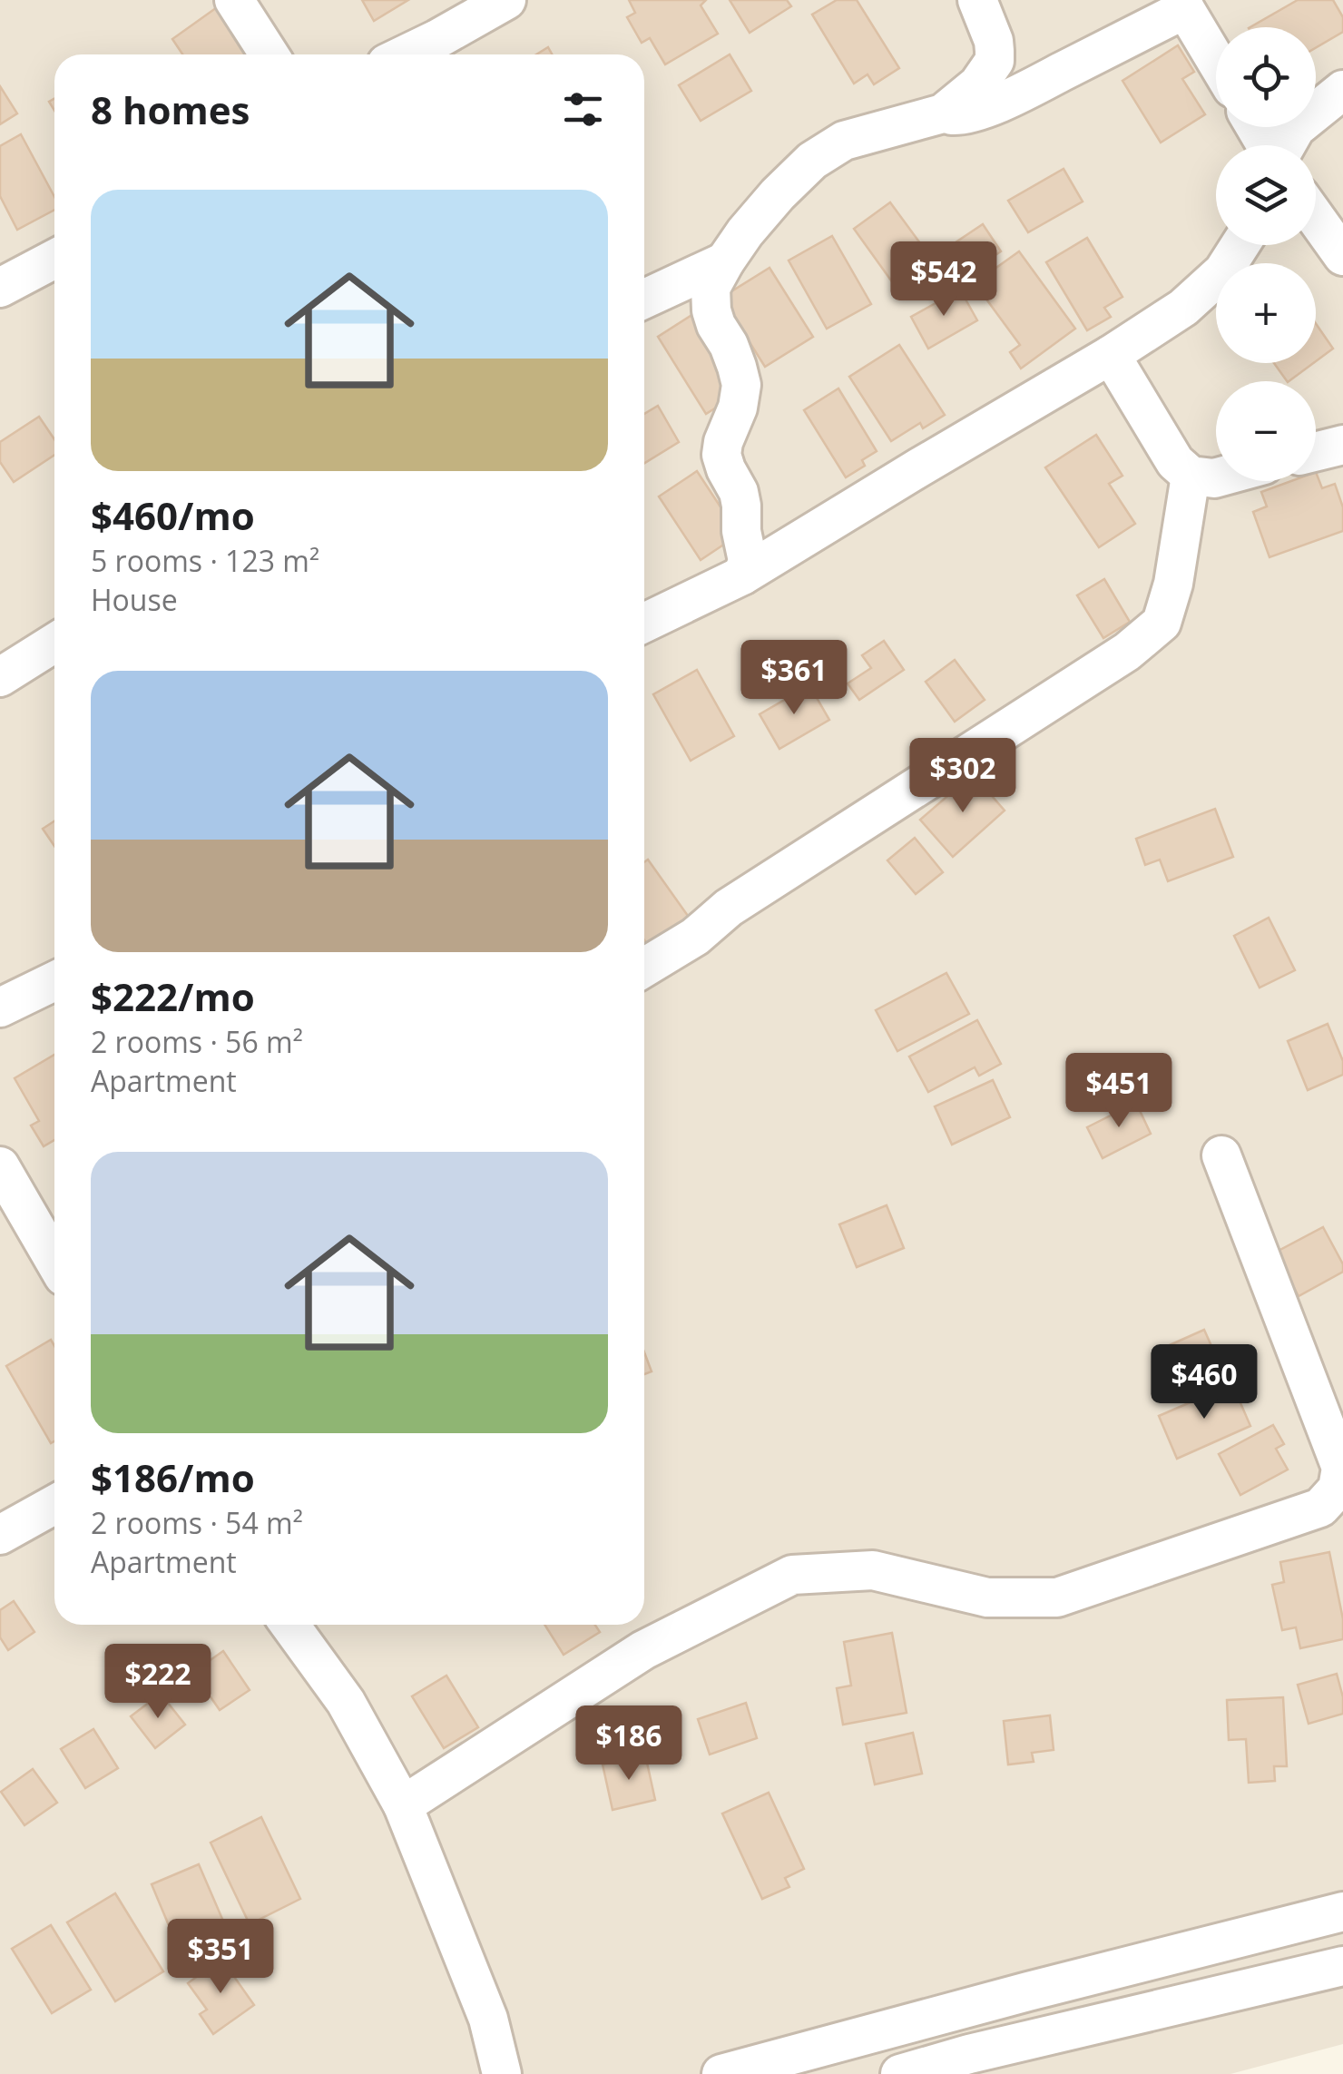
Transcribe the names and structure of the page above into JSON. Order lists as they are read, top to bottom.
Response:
{
  "page": {
    "map_buttons": ["+", "−"],
    "heading": "8 homes",
    "list": [
      {
        "name": "$460/mo",
        "note": "5 rooms · 123 m² · House"
      },
      {
        "name": "$222/mo",
        "note": "2 rooms · 56 m² · Apartment"
      },
      {
        "name": "$186/mo",
        "note": "2 rooms · 54 m² · Apartment"
      }
    ],
    "price": [
      "$542",
      "$361",
      "$302",
      "$451",
      "$460",
      "$222",
      "$186",
      "$351"
    ]
  }
}
